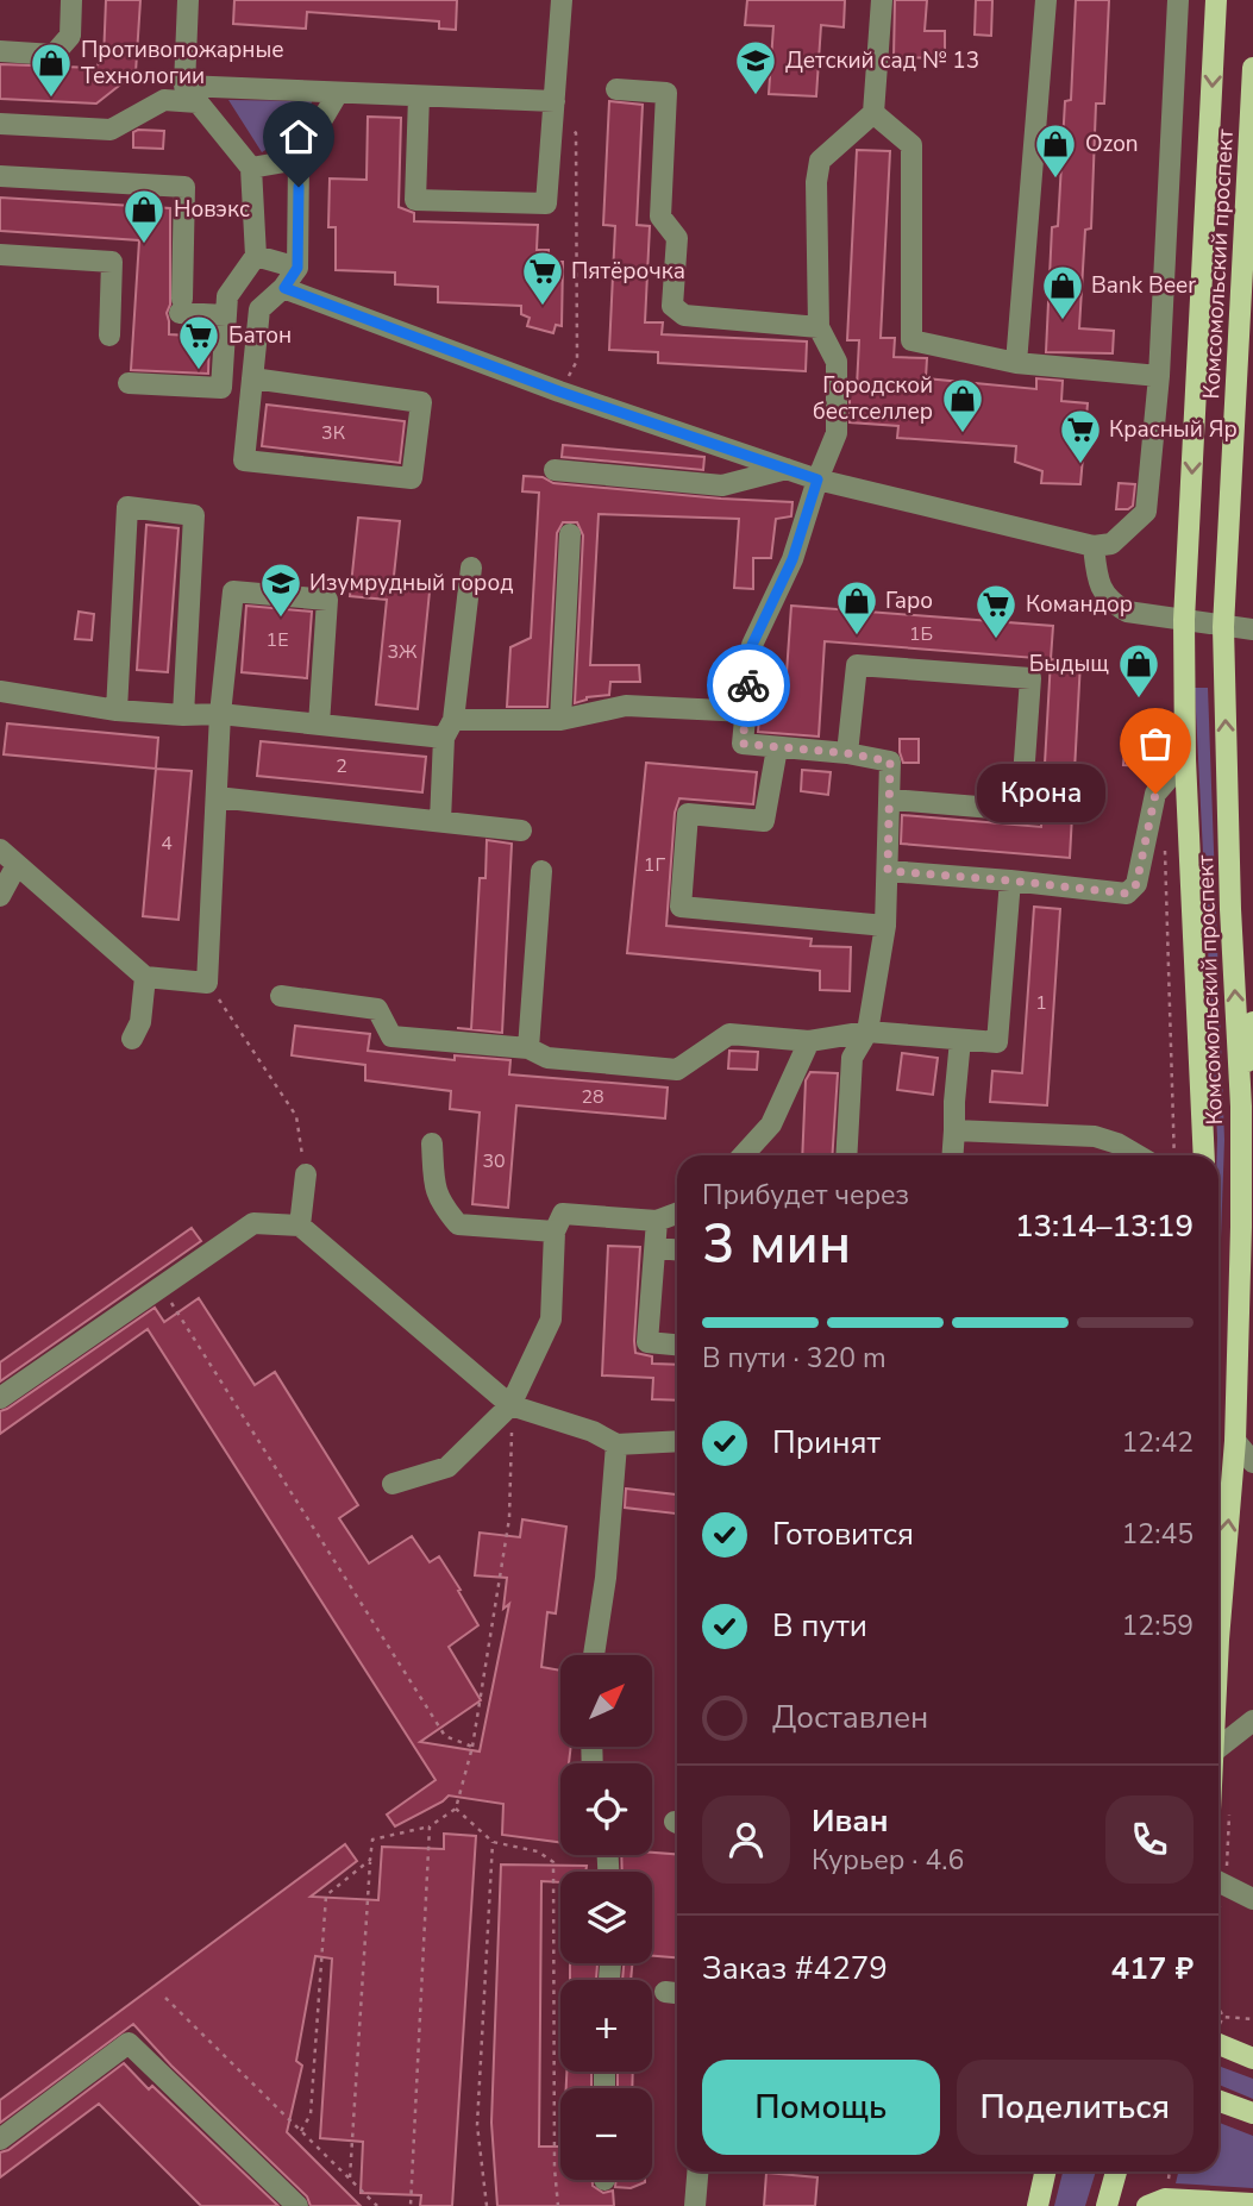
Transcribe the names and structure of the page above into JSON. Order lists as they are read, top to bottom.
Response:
{
  "streets": {
    "main road": ["Комсомольский проспект"]
  },
  "places": {
    "school or university": ["Детский сад № 13", "Изумрудный город"],
    "shop": [
      "Противопожарные Технологии",
      "Ozon",
      "Новэкс",
      "Bank Beer",
      "Городской бестселлер",
      "Гаро",
      "Быдыщ"
    ],
    "supermarket": [
      "Пятёрочка",
      "Батон",
      "Красный Яр",
      "Командор"
    ],
    "other": ["Крона"]
  },
  "house_numbers": [
    "3К",
    "1Б",
    "1Е",
    "3Ж",
    "2",
    "4",
    "1Г",
    "1",
    "28",
    "30"
  ],
  "north": "top right",
  "page": {
    "bubble": "Крона",
    "heading": ["3 мин", "Прибудет через", "13:14–13:19"],
    "panel": [
      "Иван",
      "Курьер · 4.6",
      "Заказ #4279",
      "417 ₽"
    ],
    "bar": "В пути · 320 m",
    "list": [
      ["Принят", "12:42"],
      ["Готовится", "12:45"],
      ["В пути", "12:59"],
      "Доставлен"
    ],
    "map_buttons": ["+", "−"],
    "buttons": ["Помощь", "Поделиться"]
  }
}
